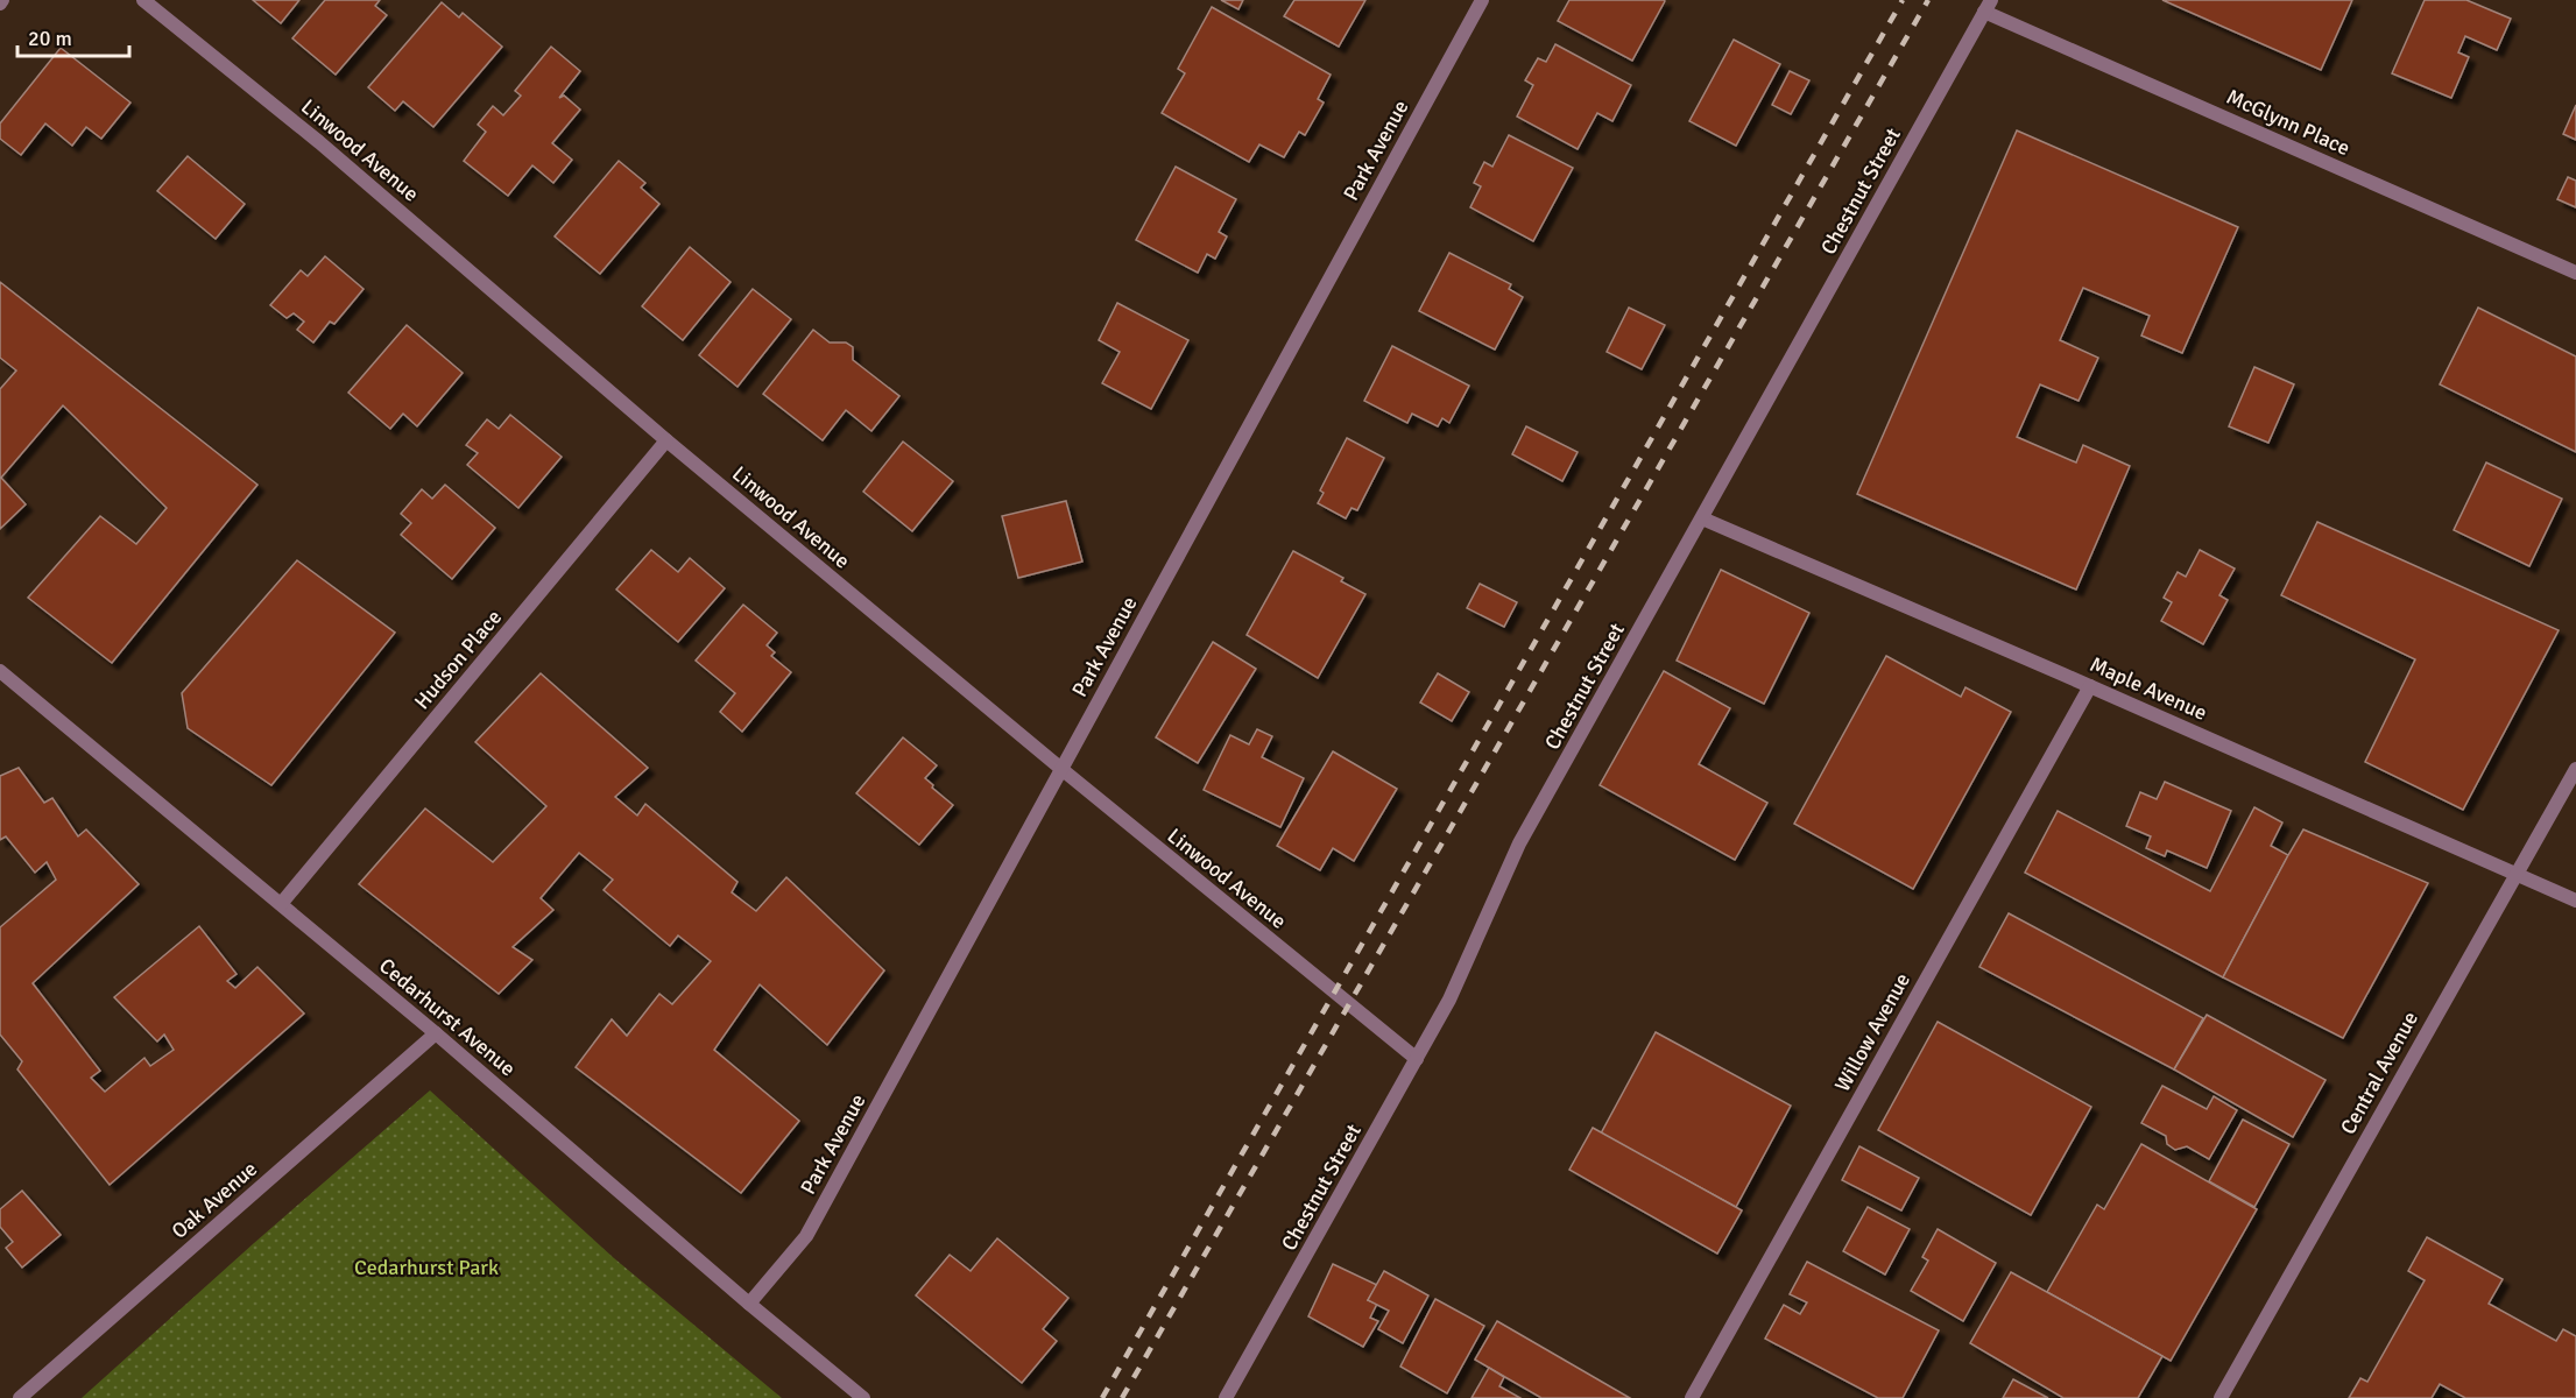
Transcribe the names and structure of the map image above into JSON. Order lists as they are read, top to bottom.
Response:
{
  "streets": {
    "street": [
      "McGlynn Place",
      "Linwood Avenue",
      "Park Avenue",
      "Chestnut Street",
      "Hudson Place",
      "Maple Avenue",
      "Cedarhurst Avenue",
      "Willow Avenue",
      "Central Avenue",
      "Oak Avenue"
    ]
  },
  "crossings": [
    ["McGlynn Place", "Chestnut Street"],
    ["Linwood Avenue", "Park Avenue"],
    ["Linwood Avenue", "Chestnut Street"],
    ["Linwood Avenue", "Hudson Place"],
    ["Park Avenue", "Cedarhurst Avenue"],
    ["Chestnut Street", "Maple Avenue"],
    ["Hudson Place", "Cedarhurst Avenue"],
    ["Maple Avenue", "Willow Avenue"],
    ["Maple Avenue", "Central Avenue"],
    ["Cedarhurst Avenue", "Oak Avenue"]
  ],
  "parks": ["Cedarhurst Park"],
  "scale_bar": "20 m"
}
